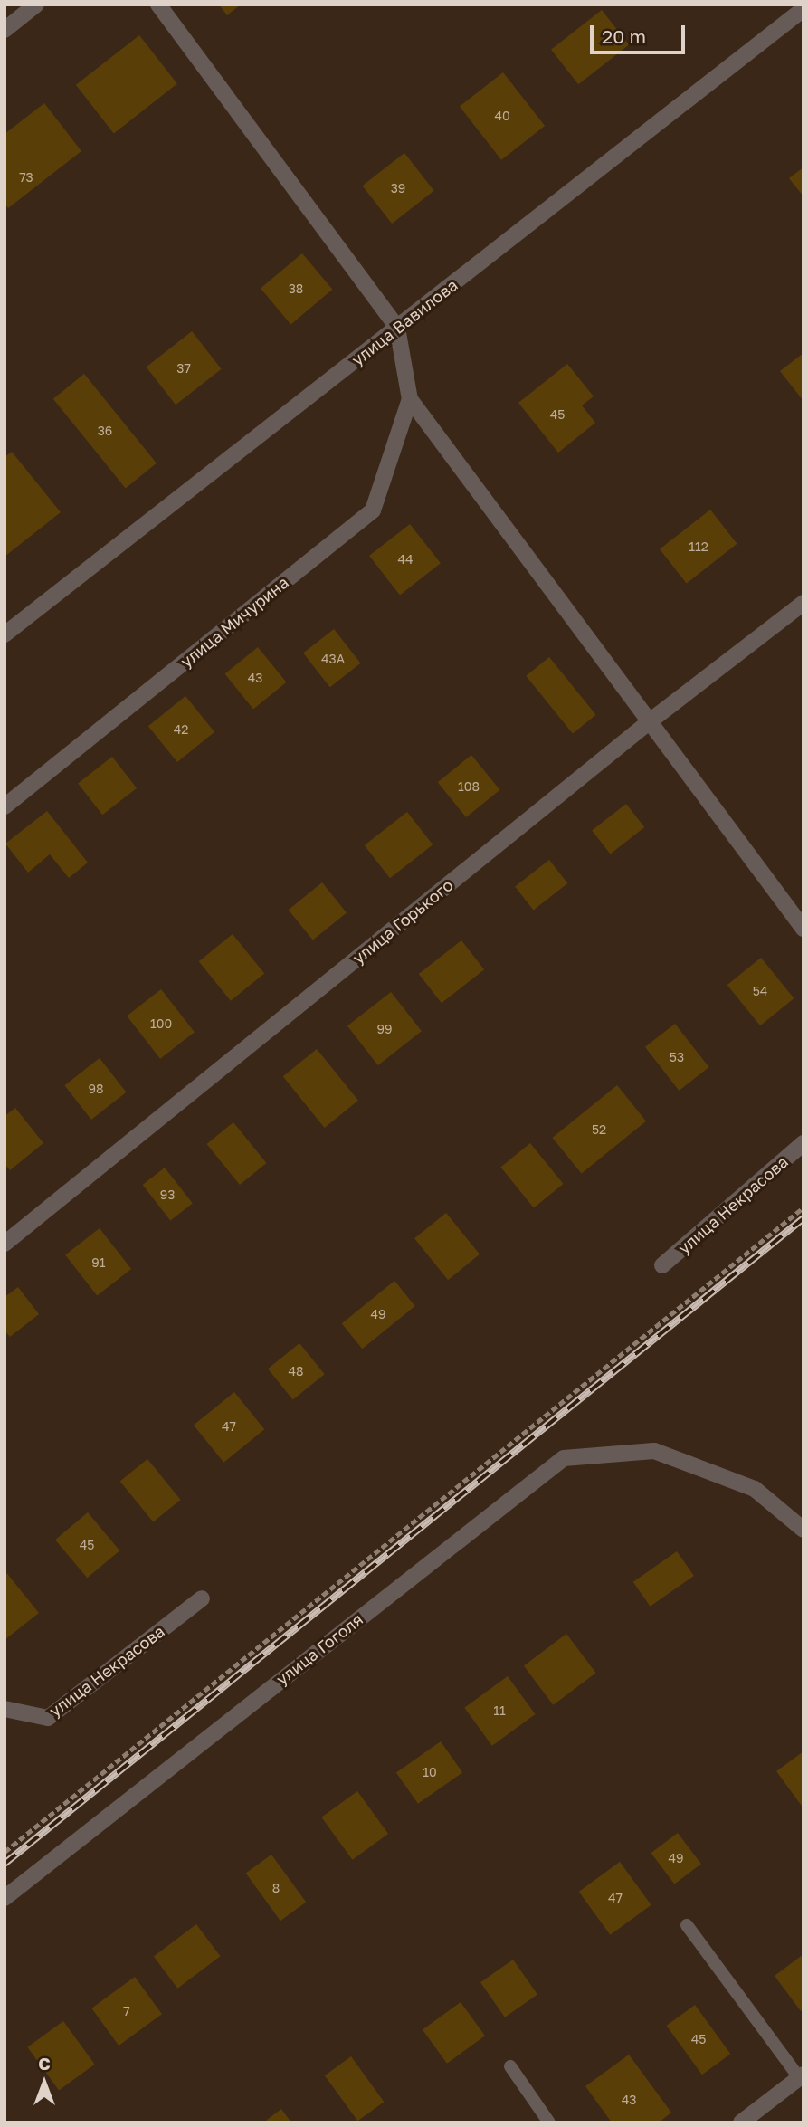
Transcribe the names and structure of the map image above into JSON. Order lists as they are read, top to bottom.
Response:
{
  "streets": {
    "street": [
      "улица Вавилова",
      "улица Мичурина",
      "улица Горького",
      "улица Некрасова",
      "улица Гоголя"
    ]
  },
  "house_numbers": [
    "40",
    "73",
    "39",
    "38",
    "37",
    "45",
    "36",
    "112",
    "44",
    "43А",
    "43",
    "42",
    "108",
    "54",
    "100",
    "99",
    "53",
    "98",
    "52",
    "93",
    "91",
    "49",
    "48",
    "47",
    "45",
    "11",
    "10",
    "49",
    "8",
    "47",
    "7",
    "45",
    "43"
  ],
  "scale_bar": "20 m",
  "north": "top"
}
